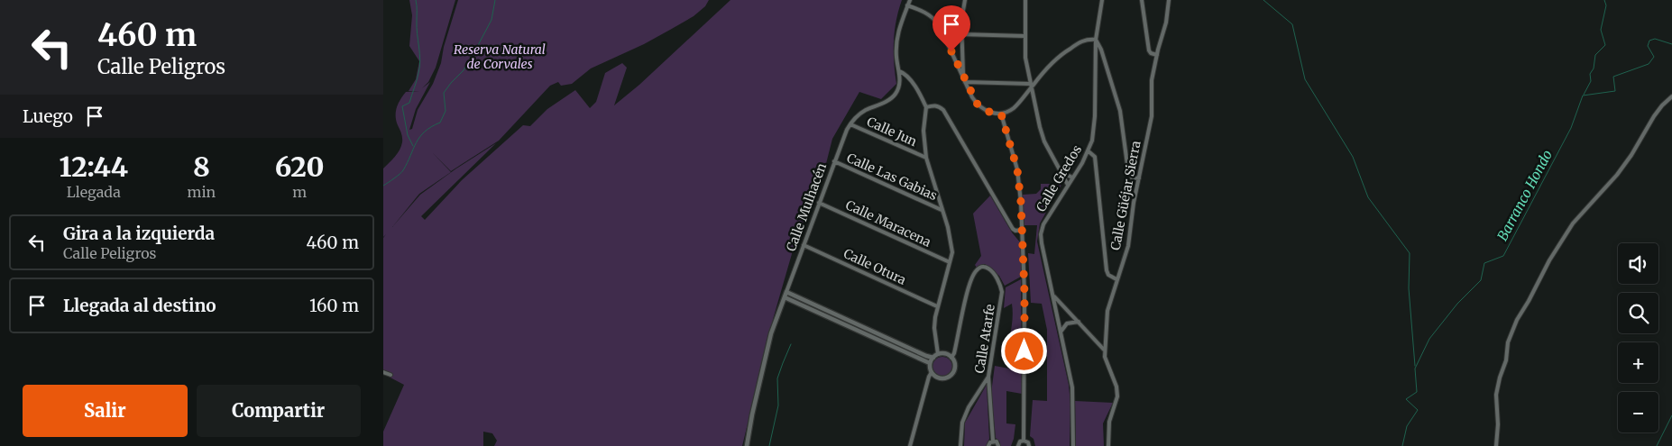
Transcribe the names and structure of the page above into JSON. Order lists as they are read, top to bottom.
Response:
{
  "streets": {
    "street": [
      "Calle Jun",
      "Calle Las Gabias",
      "Calle Gredos",
      "Calle Güéjar Sierra",
      "Calle Mulhacén",
      "Calle Maracena",
      "Calle Otura",
      "Calle Atarfe"
    ]
  },
  "crossings": [
    ["Calle Jun", "Calle Mulhacén"],
    ["Calle Las Gabias", "Calle Mulhacén"],
    ["Calle Mulhacén", "Calle Maracena"],
    ["Calle Mulhacén", "Calle Otura"]
  ],
  "water": ["Barranco Hondo"],
  "parks": ["Reserva Natural de Corvales"],
  "page": {
    "turn": ["460 m", "Calle Peligros"],
    "then": "Luego",
    "eta": [
      "12:44",
      "Llegada",
      "8",
      "min",
      "620",
      "m"
    ],
    "list": [
      {
        "name": "Gira a la izquierda",
        "note": "Calle Peligros",
        "value": "460 m"
      },
      {
        "name": "Llegada al destino",
        "value": "160 m"
      }
    ],
    "map_buttons": ["+", "−"],
    "buttons": ["Salir", "Compartir"]
  }
}
